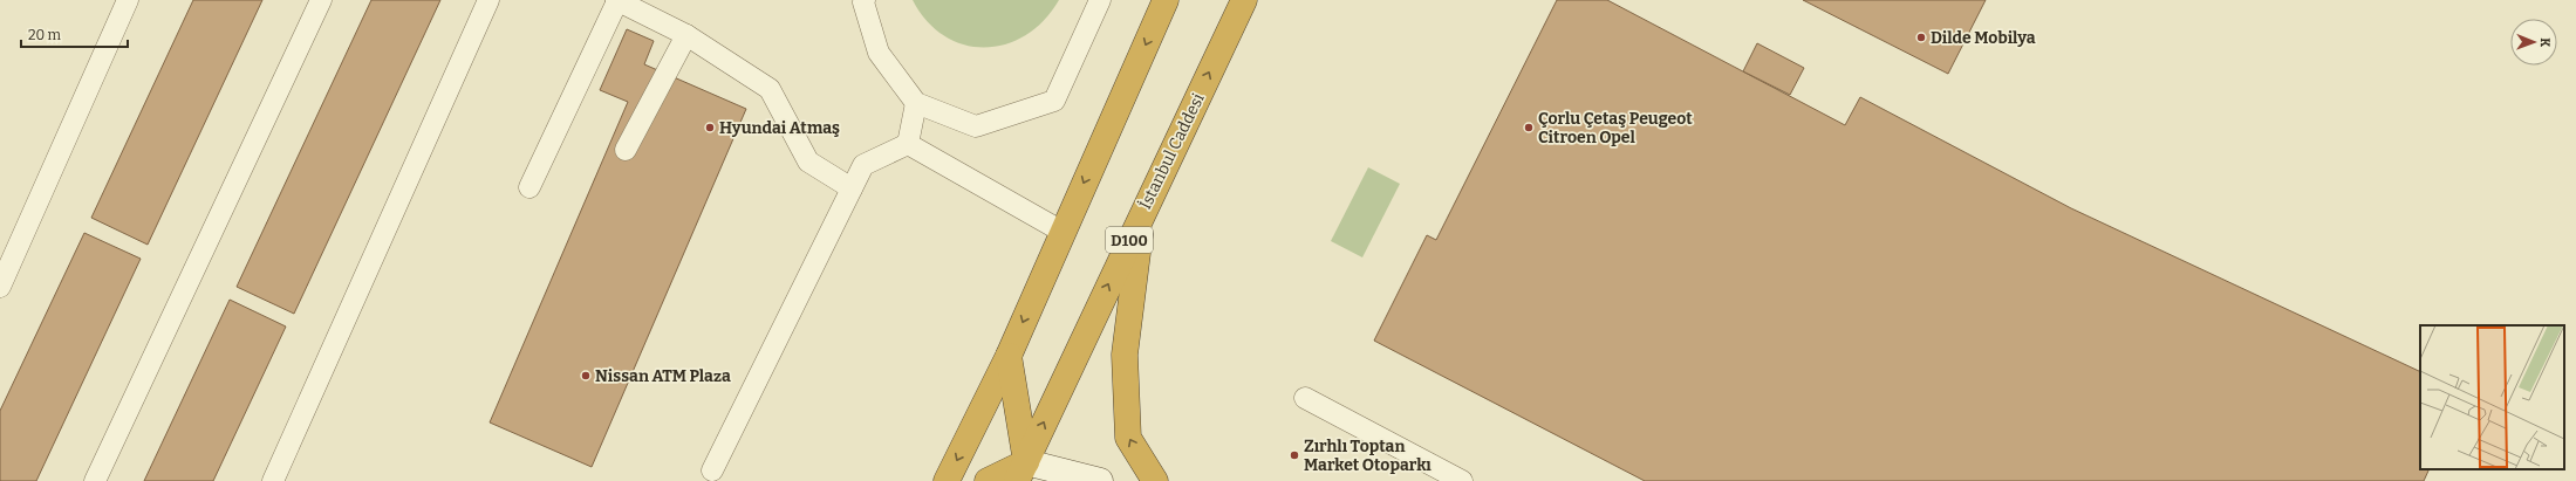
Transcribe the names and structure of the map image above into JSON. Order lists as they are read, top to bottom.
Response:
{
  "streets": {
    "highway": ["İstanbul Caddesi", "D100"]
  },
  "places": [
    "Dilde Mobilya",
    "Hyundai Atmaş",
    "Çorlu Çetaş Peugeot Citroen Opel",
    "Nissan ATM Plaza",
    "Zırhlı Toptan Market Otoparkı"
  ],
  "scale_bar": "20 m",
  "north": "right"
}
